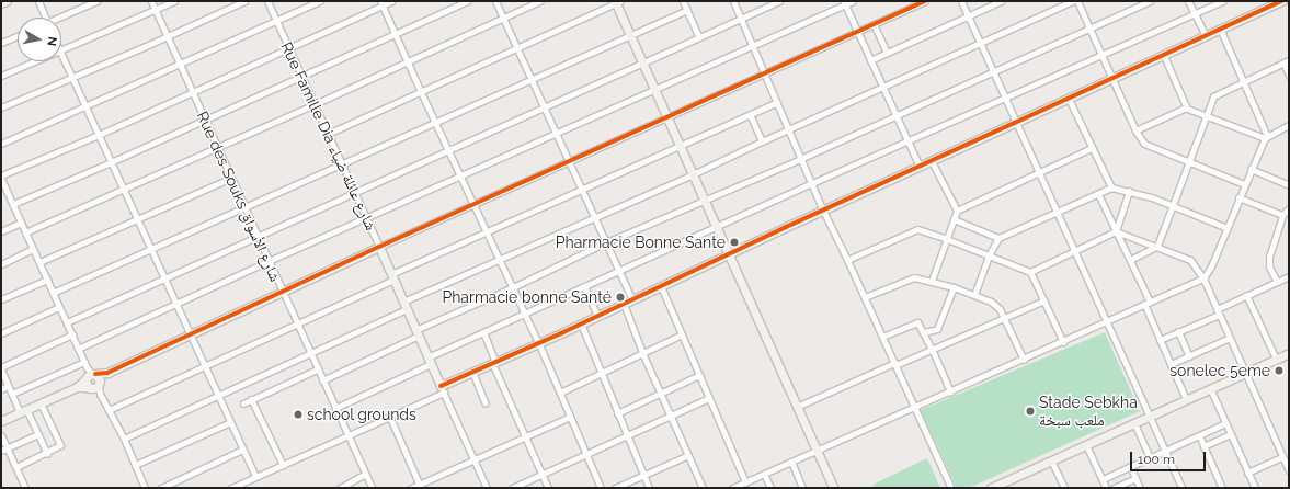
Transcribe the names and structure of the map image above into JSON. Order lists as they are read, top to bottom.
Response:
{
  "streets": {
    "street": ["Rue Famille Dia شارع عائلة ضياء", "Rue des Souks شارع الأسواق"]
  },
  "places": [
    "Pharmacie Bonne Sante",
    "Pharmacie bonne Santé",
    "sonelec 5eme",
    "Stade Sebkha ملعب سبخة",
    "school grounds"
  ],
  "scale_bar": "100 m",
  "north": "right"
}
